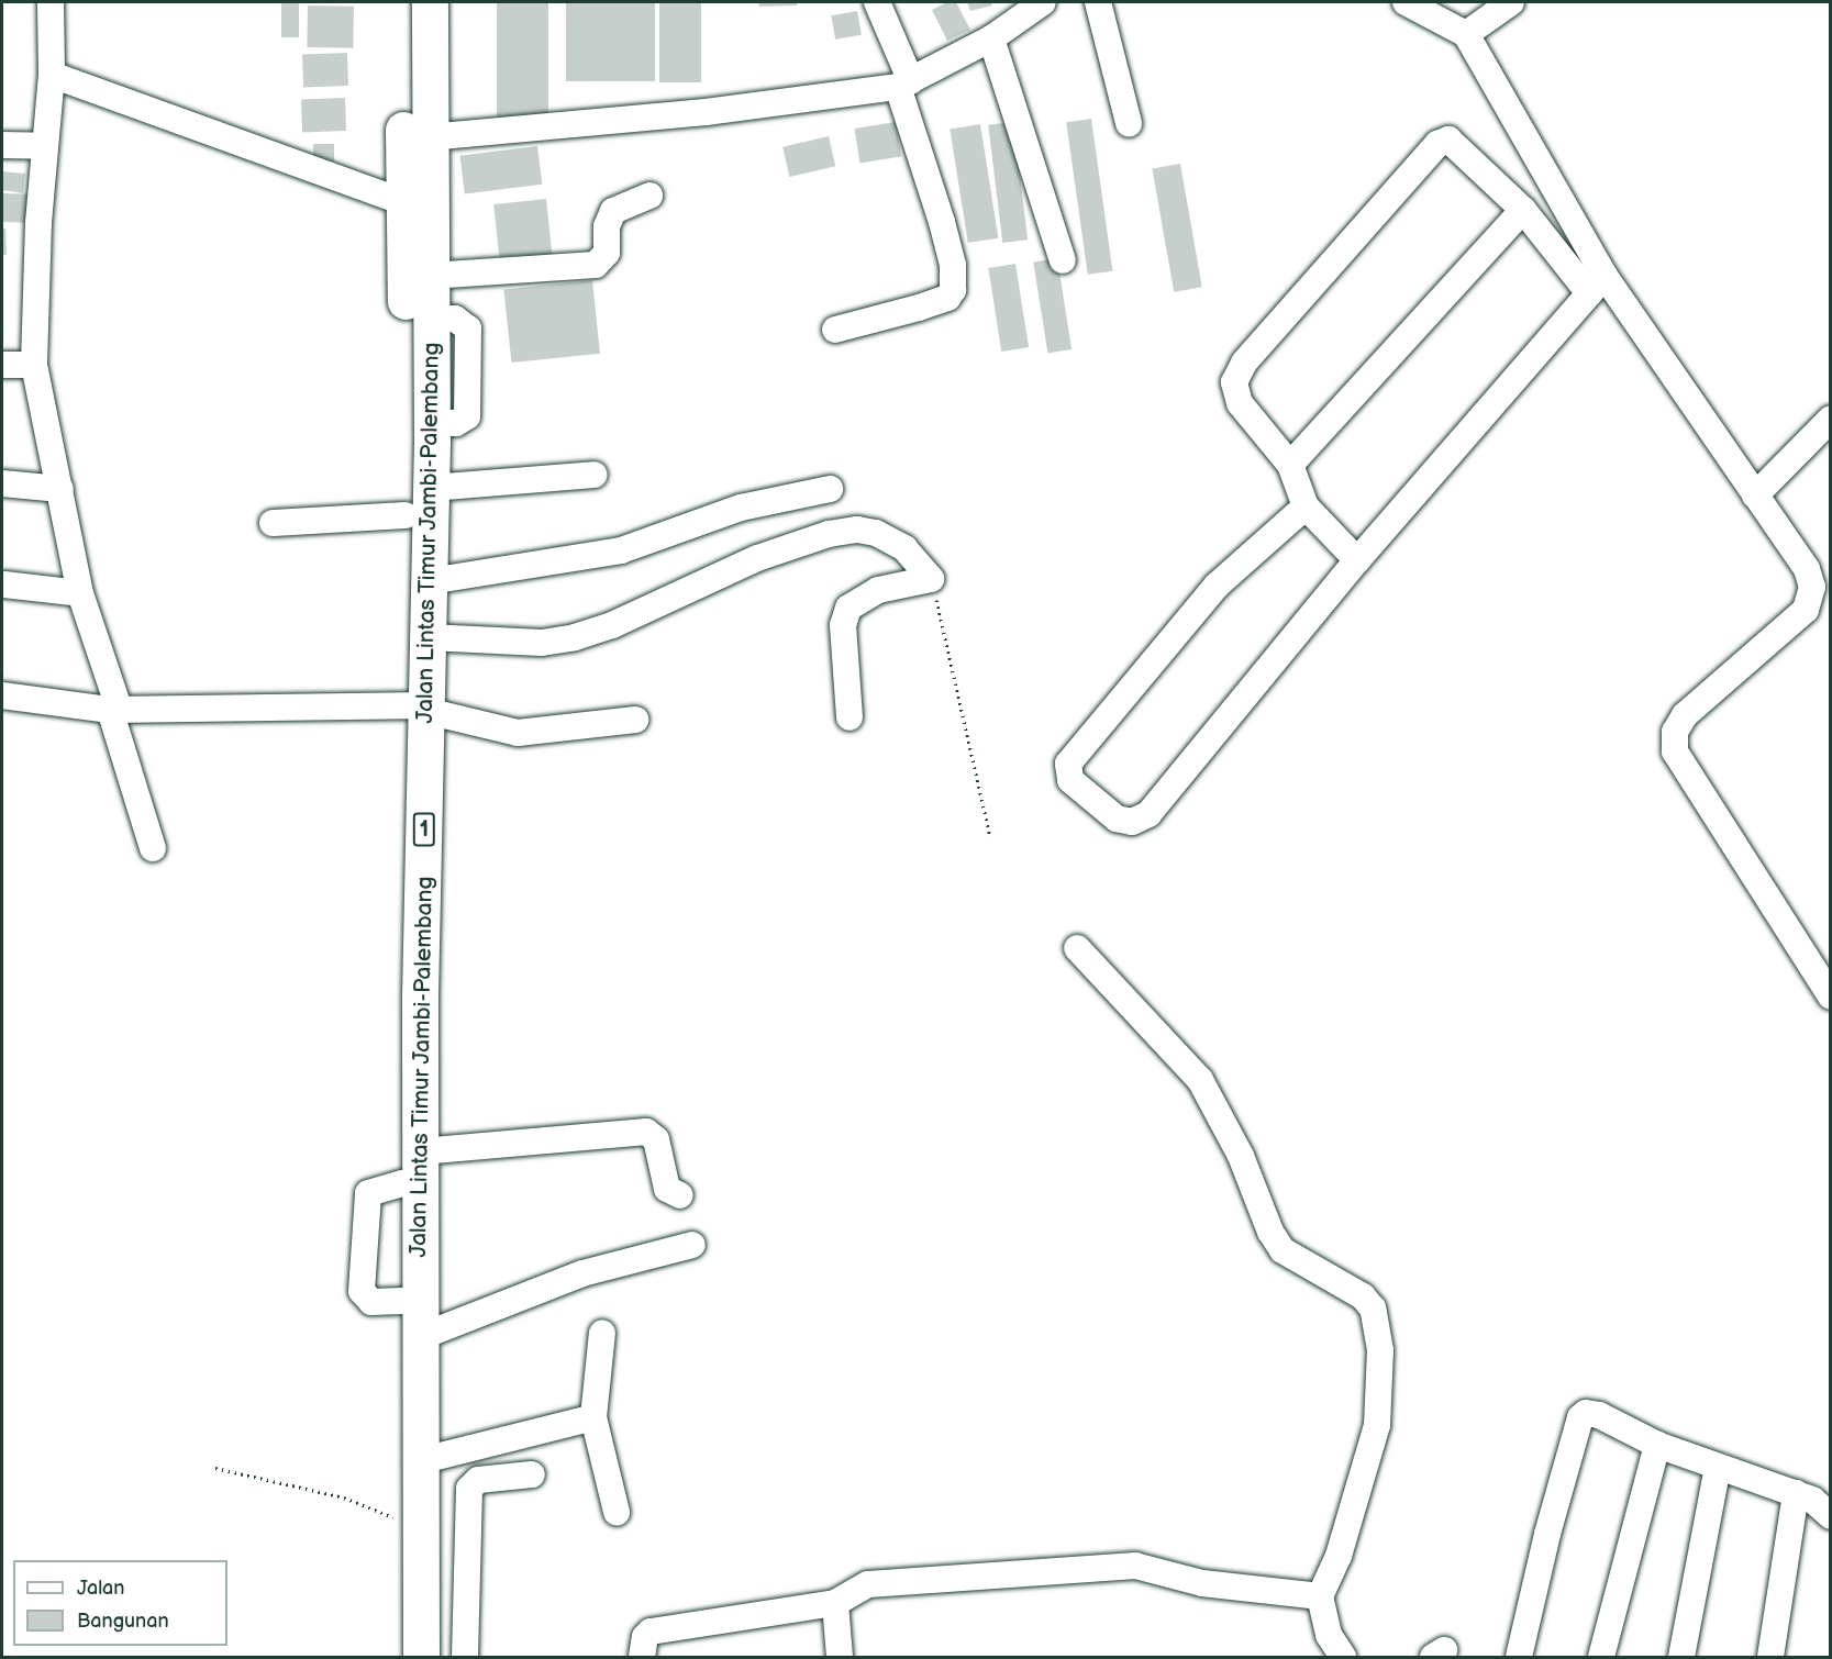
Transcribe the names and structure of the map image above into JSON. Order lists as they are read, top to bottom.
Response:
{
  "streets": {
    "highway": ["Jalan Lintas Timur Jambi-Palembang", "1"]
  },
  "legend": ["Jalan", "Bangunan"]
}
